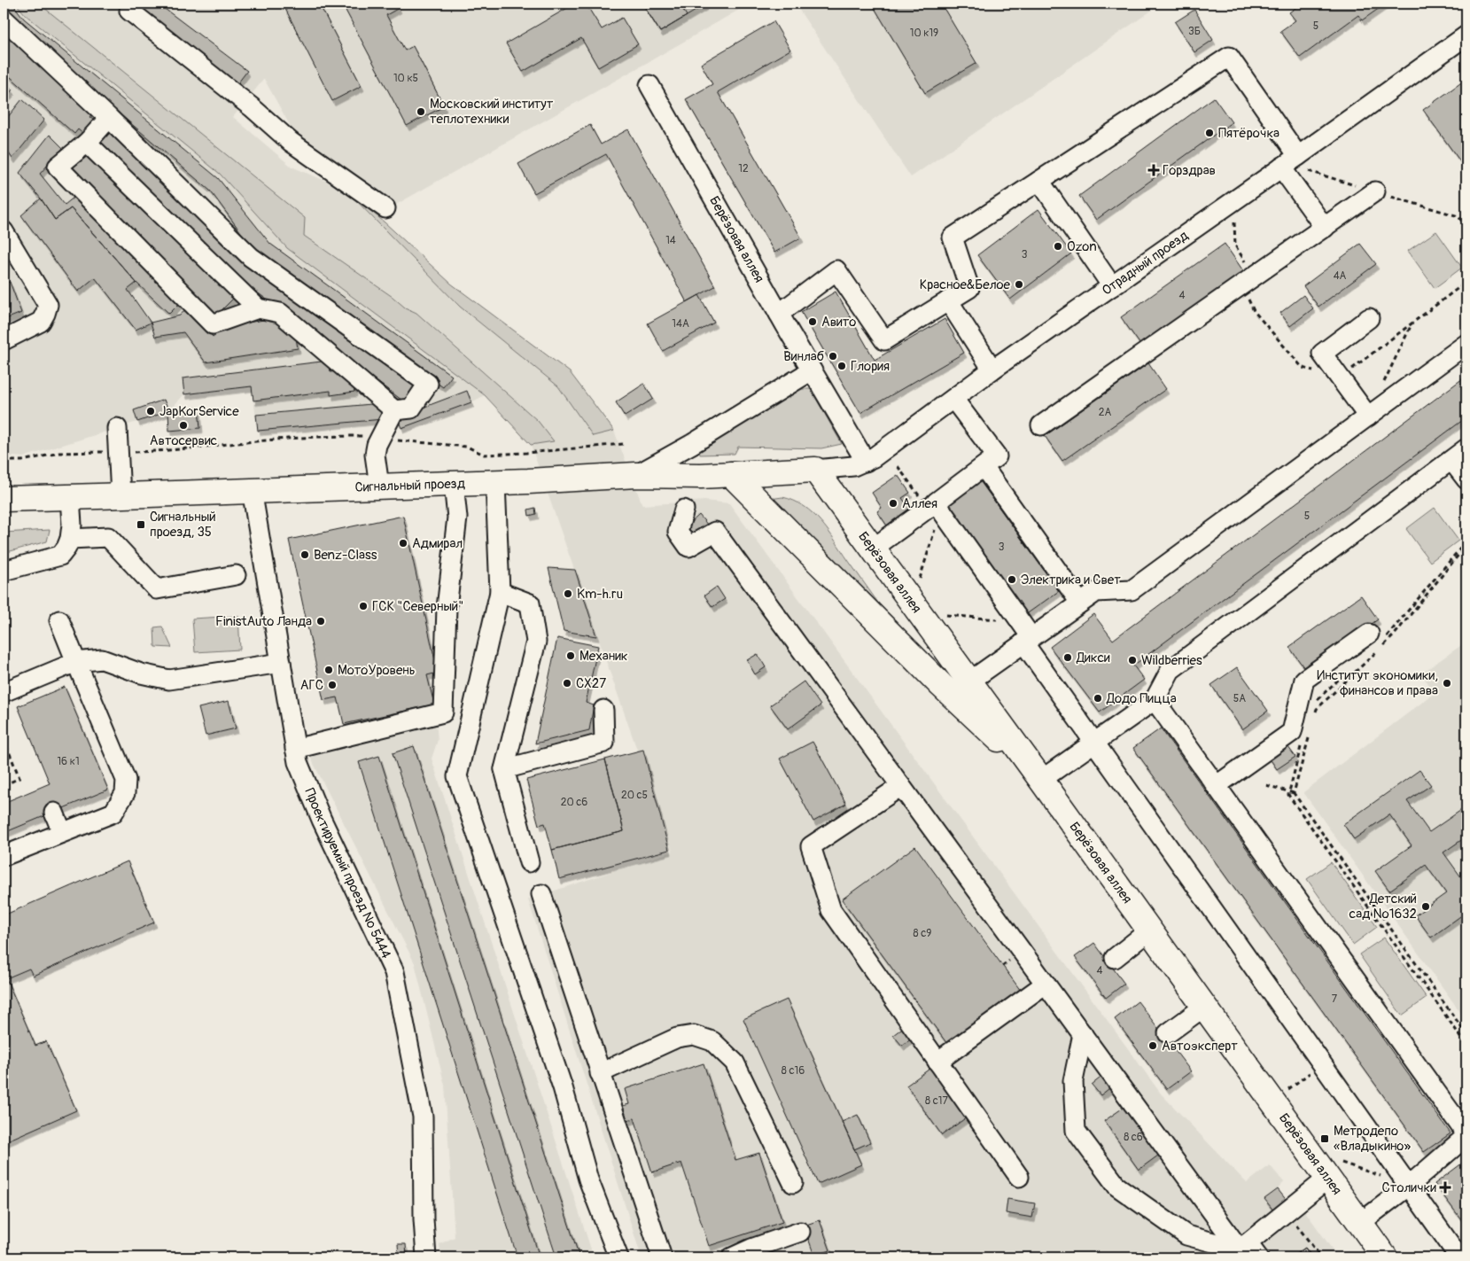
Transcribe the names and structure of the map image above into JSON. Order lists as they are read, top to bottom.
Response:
{
  "streets": {
    "main road": ["Берёзовая аллея", "Сигнальный проезд"],
    "street": ["Отрадный проезд", "Проектируемый проезд № 5444"]
  },
  "crossings": [
    ["Берёзовая аллея", "Отрадный проезд"],
    ["Берёзовая аллея", "Сигнальный проезд"],
    ["Отрадный проезд", "Сигнальный проезд"],
    ["Сигнальный проезд", "Проектируемый проезд № 5444"]
  ],
  "places": {
    "other": [
      "Московский институт теплотехники",
      "Пятёрочка",
      "Ozon",
      "Красное&Белое",
      "Авито",
      "Винлаб",
      "Глория",
      "JapKorService",
      "Автосервис",
      "Аллея",
      "Адмирал",
      "Benz-Class",
      "Электрика и Свет",
      "Km-h.ru",
      "ГСК \"Северный\"",
      "FinistAuto Ланда",
      "Механик",
      "Дикси",
      "Wildberries",
      "МотоУровень",
      "CX27",
      "Институт экономики, финансов и права",
      "АГС",
      "Додо Пицца",
      "Детский сад №1632",
      "Автоэксперт"
    ],
    "health": ["Горздрав", "Столички"],
    "transit": ["Сигнальный проезд, 35", "Метродепо «Владыкино»"]
  },
  "house_numbers": [
    "5",
    "3Б",
    "10 к19",
    "10 к5",
    "12",
    "14",
    "3",
    "4А",
    "4",
    "14А",
    "2А",
    "5",
    "3",
    "5А",
    "16 к1",
    "20 с5",
    "20 с6",
    "8 с9",
    "4",
    "7",
    "8 с16",
    "8 с17",
    "8 с6"
  ]
}
